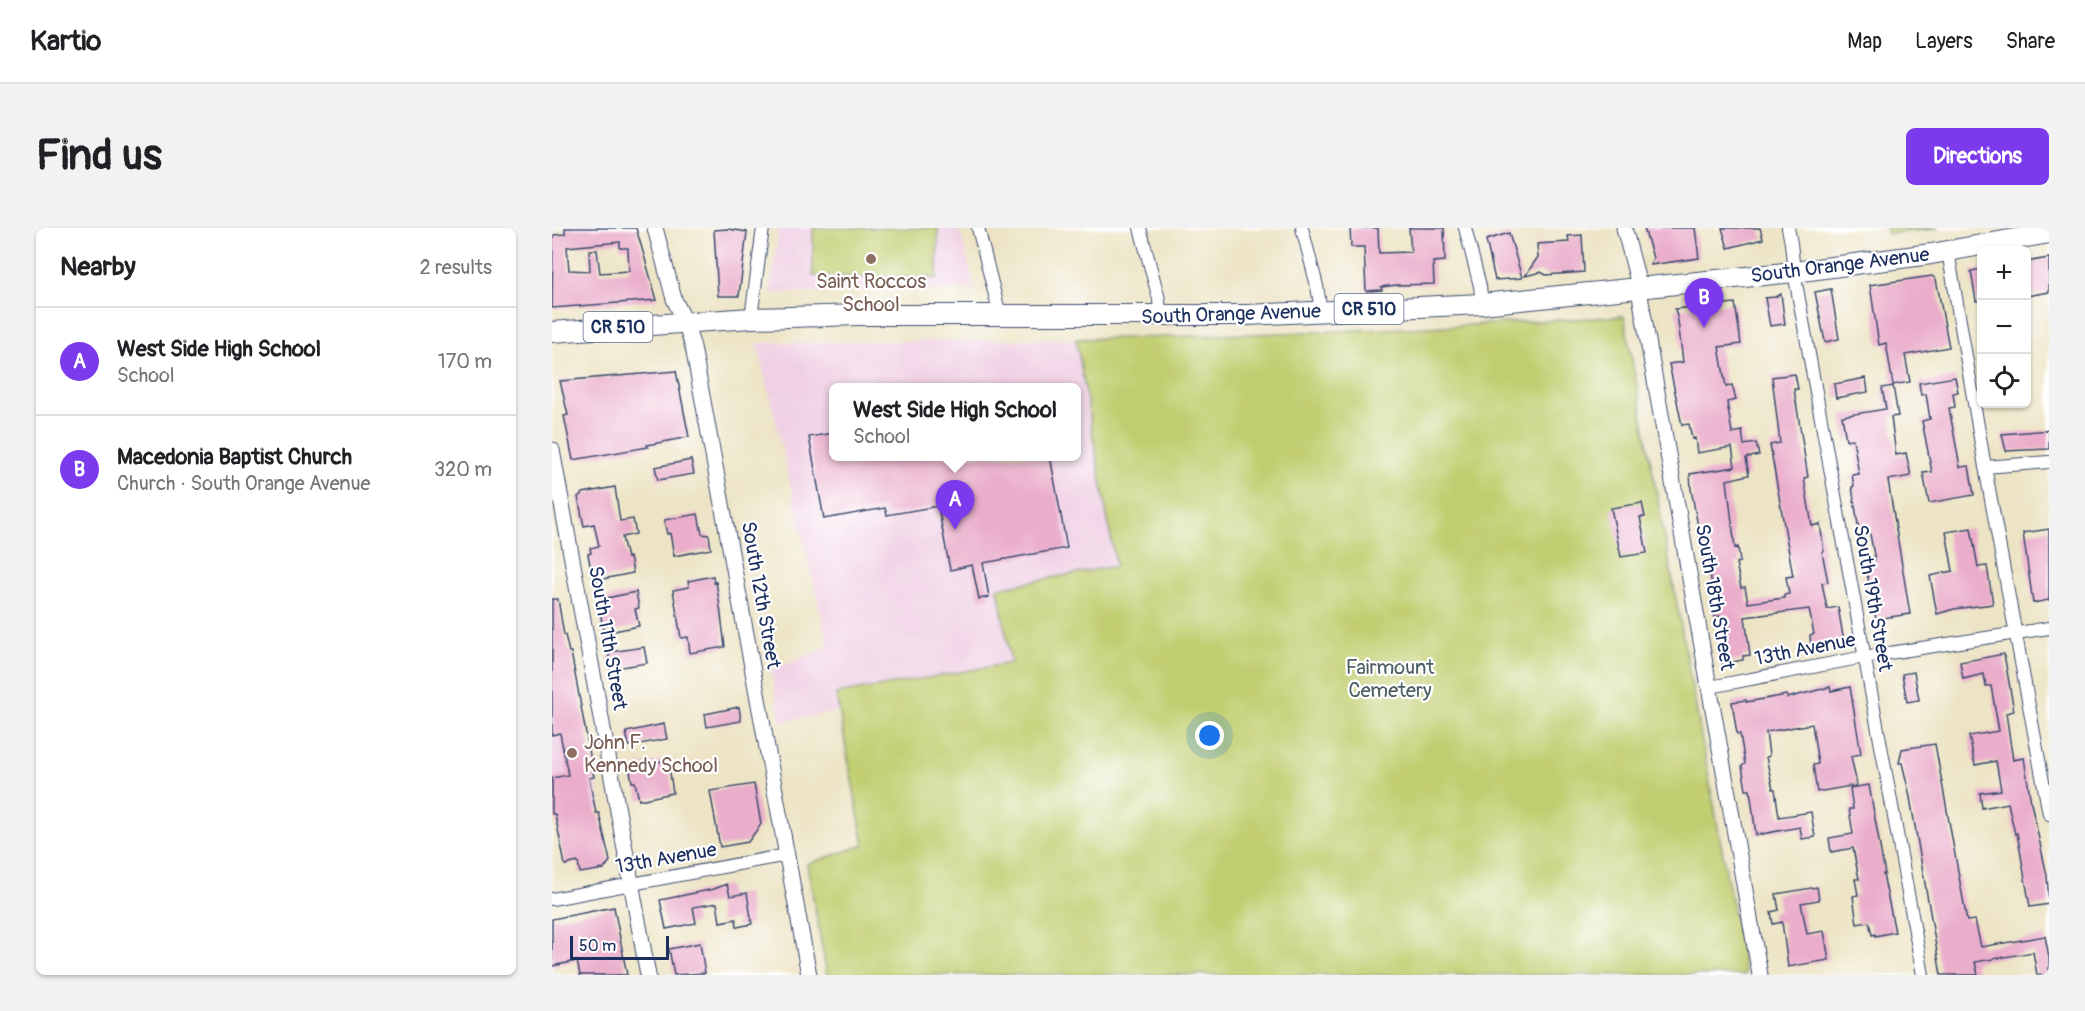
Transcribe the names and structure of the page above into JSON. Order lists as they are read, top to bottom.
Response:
{
  "streets": {
    "main road": ["South Orange Avenue", "CR 510"],
    "street": [
      "South 12th Street",
      "South 18th Street",
      "South 19th Street",
      "South 11th Street",
      "13th Avenue"
    ]
  },
  "crossings": [
    ["South Orange Avenue", "South 12th Street"],
    ["South Orange Avenue", "South 18th Street"],
    ["South Orange Avenue", "South 19th Street"],
    ["South 12th Street", "13th Avenue"],
    ["South 18th Street", "13th Avenue"],
    ["South 19th Street", "13th Avenue"],
    ["South 11th Street", "13th Avenue"]
  ],
  "parks": ["Fairmount Cemetery"],
  "places": ["Saint Roccos School", "John F. Kennedy School"],
  "scale_bar": "50 m",
  "page": {
    "header": "Kartio",
    "nav": ["Map", "Layers", "Share"],
    "buttons": "Directions",
    "title": "Find us",
    "heading": ["Nearby", "2 results"],
    "map_buttons": ["+", "−"],
    "pins": ["B", "A"],
    "list": [
      {
        "mark": "A",
        "name": "West Side High School",
        "note": "School",
        "value": "170 m"
      },
      {
        "mark": "B",
        "name": "Macedonia Baptist Church",
        "note": "Church · South Orange Avenue",
        "value": "320 m"
      }
    ],
    "popup": ["West Side High School", "School"],
    "scale": "50 m"
  }
}
